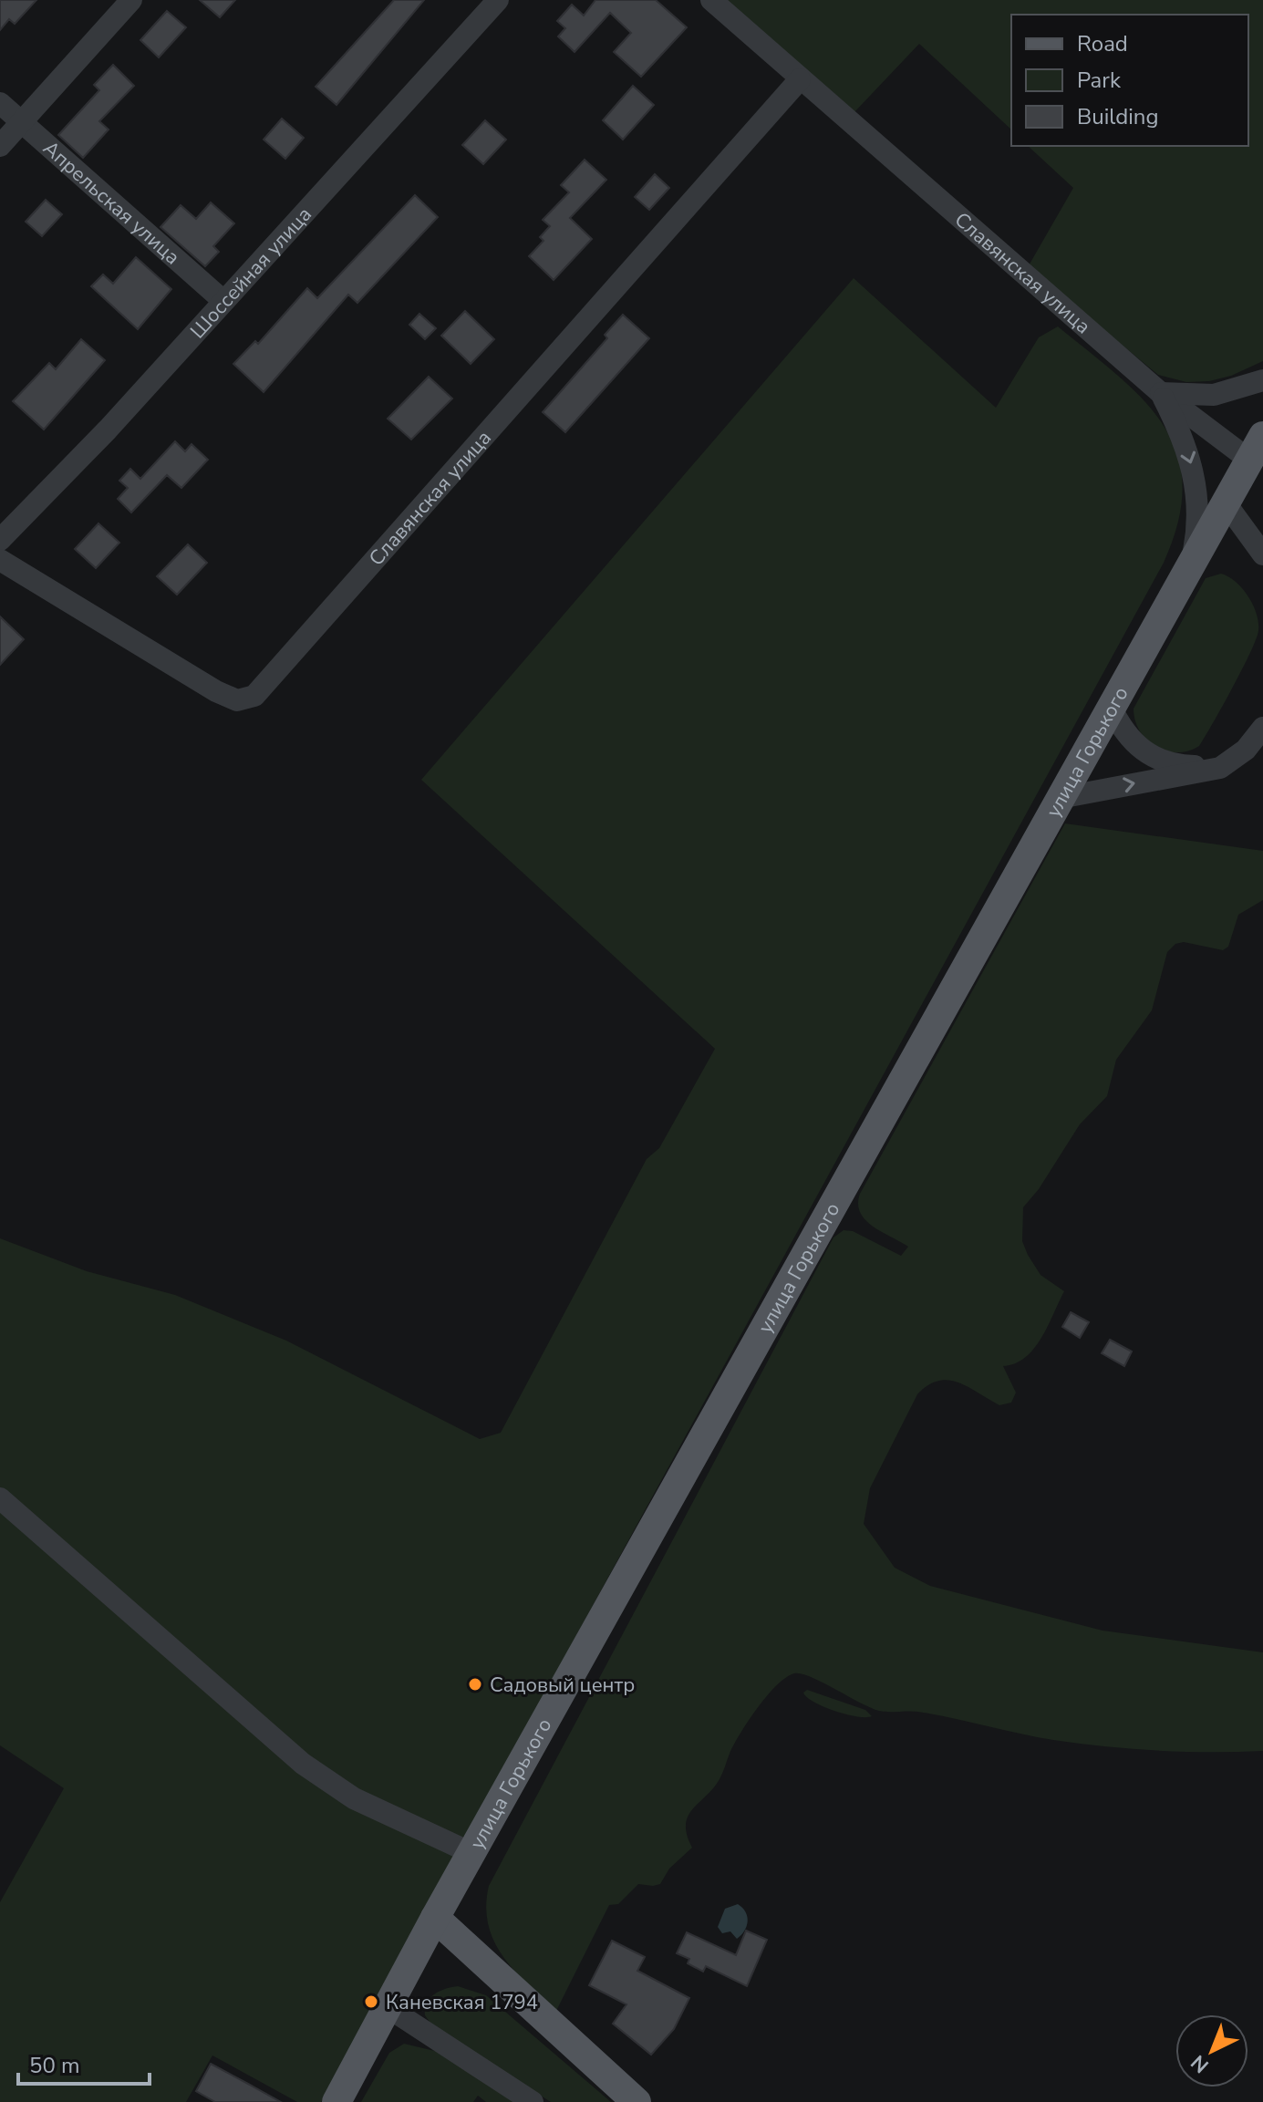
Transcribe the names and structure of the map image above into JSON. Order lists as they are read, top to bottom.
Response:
{
  "streets": {
    "main road": ["улица Горького"],
    "street": ["Апрельская улица", "Шоссейная улица", "Славянская улица"]
  },
  "crossings": [
    ["Апрельская улица", "Шоссейная улица"],
    ["Славянская улица", "улица Горького"]
  ],
  "places": ["Садовый центр", "Каневская 1794"],
  "legend": ["Road", "Park", "Building"],
  "scale_bar": "50 m",
  "north": "bottom left"
}
